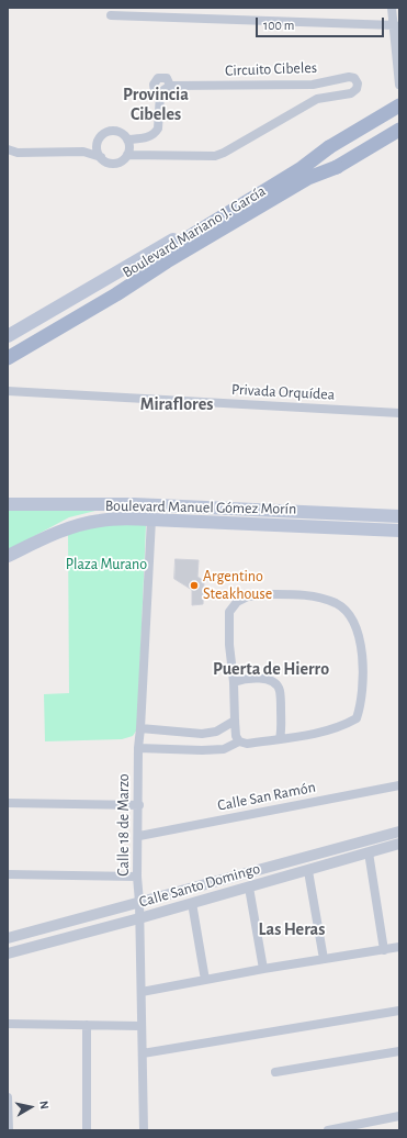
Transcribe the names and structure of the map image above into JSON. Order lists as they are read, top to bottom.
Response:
{
  "streets": {
    "main road": ["Boulevard Mariano J. García", "Boulevard Manuel Gómez Morín"],
    "street": [
      "Circuito Cibeles",
      "Privada Orquídea",
      "Calle San Ramón",
      "Calle 18 de Marzo",
      "Calle Santo Domingo"
    ]
  },
  "crossings": [
    ["Boulevard Manuel Gómez Morín", "Calle 18 de Marzo"],
    ["Calle San Ramón", "Calle 18 de Marzo"],
    ["Calle 18 de Marzo", "Calle Santo Domingo"]
  ],
  "districts": [
    "Provincia Cibeles",
    "Miraflores",
    "Puerta de Hierro",
    "Las Heras"
  ],
  "parks": ["Plaza Murano"],
  "places": ["Argentino Steakhouse"],
  "scale_bar": "100 m",
  "north": "right"
}
